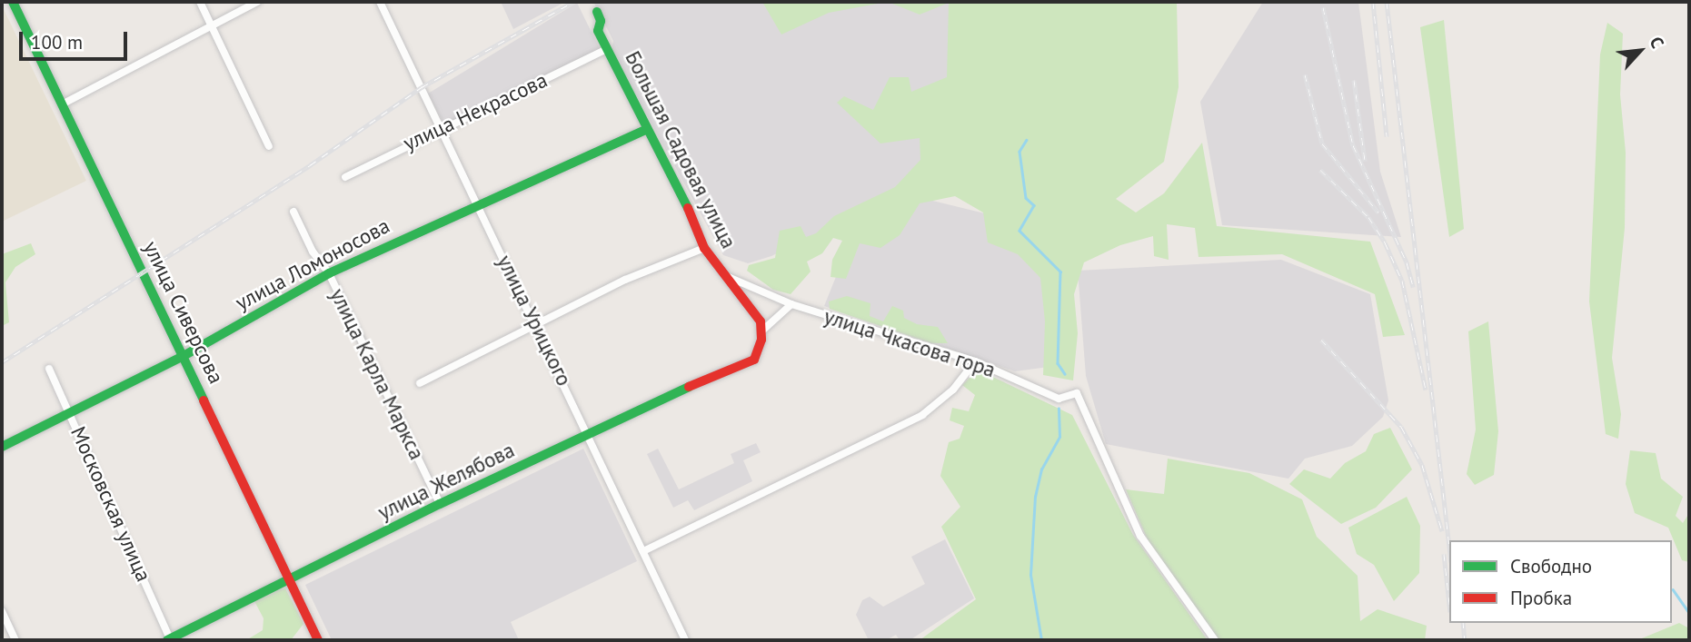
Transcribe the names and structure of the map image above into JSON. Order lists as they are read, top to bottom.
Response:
{
  "streets": {
    "street": [
      "улица Некрасова",
      "Большая Садовая улица",
      "улица Ломоносова",
      "улица Сиверсова",
      "улица Урицкого",
      "улица Чкасова гора",
      "улица Карла Маркса",
      "улица Желябова",
      "Московская улица"
    ]
  },
  "crossings": [
    ["улица Некрасова", "Большая Садовая улица"],
    ["улица Некрасова", "улица Урицкого"],
    ["Большая Садовая улица", "улица Ломоносова"],
    ["Большая Садовая улица", "улица Чкасова гора"],
    ["Большая Садовая улица", "улица Желябова"],
    ["улица Ломоносова", "улица Сиверсова"],
    ["улица Ломоносова", "улица Урицкого"],
    ["улица Ломоносова", "улица Карла Маркса"],
    ["улица Ломоносова", "Московская улица"],
    ["улица Сиверсова", "улица Желябова"],
    ["улица Урицкого", "улица Желябова"],
    ["улица Карла Маркса", "улица Желябова"],
    ["улица Желябова", "Московская улица"]
  ],
  "legend": ["Свободно", "Пробка"],
  "scale_bar": "100 m",
  "north": "top right"
}
